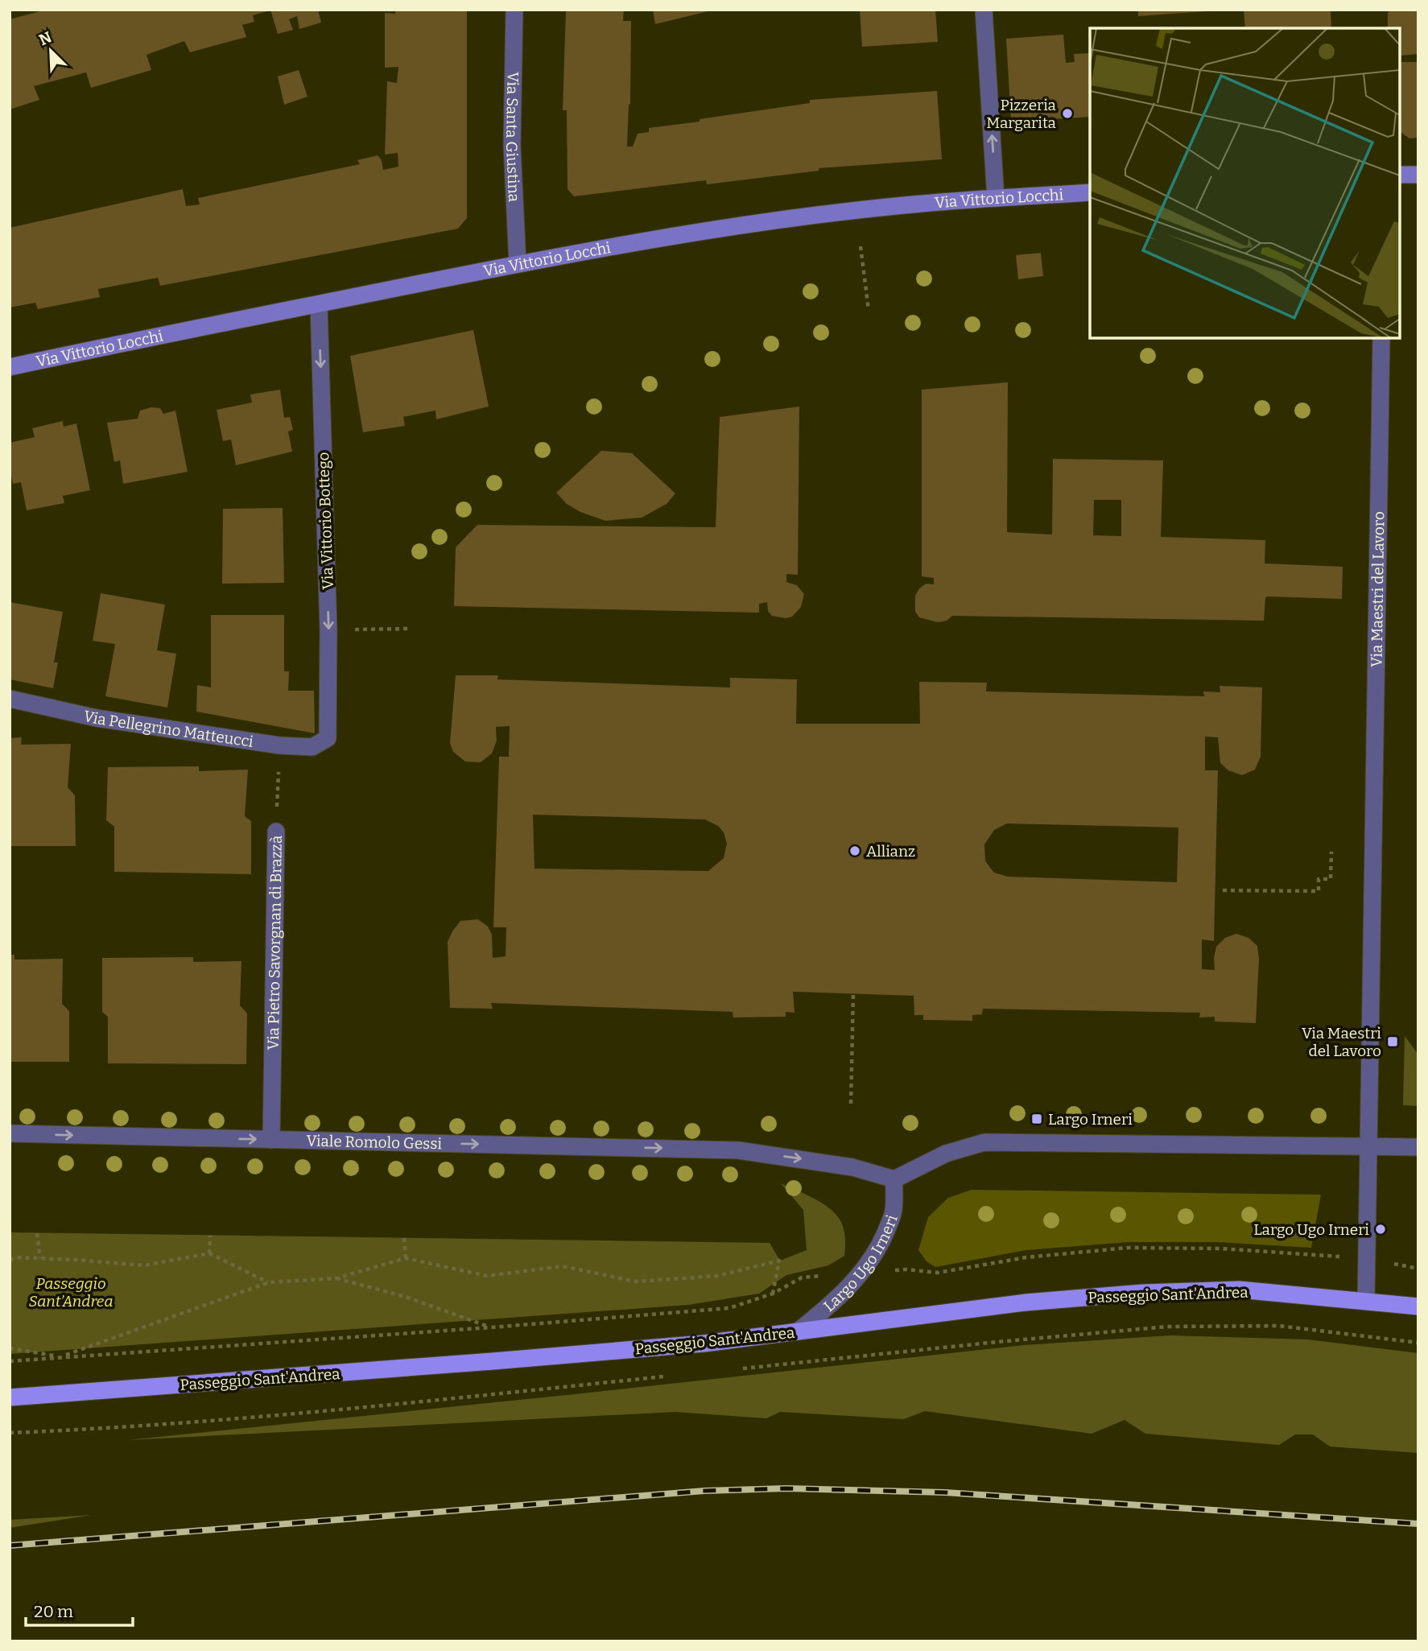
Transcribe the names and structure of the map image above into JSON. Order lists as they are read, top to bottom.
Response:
{
  "streets": {
    "main road": ["Via Vittorio Locchi", "Passeggio Sant'Andrea"],
    "street": [
      "Via Santa Giustina",
      "Via Vittorio Bottego",
      "Via Maestri del Lavoro",
      "Via Pellegrino Matteucci",
      "Via Pietro Savorgnan di Brazzà",
      "Viale Romolo Gessi",
      "Largo Ugo Irneri"
    ]
  },
  "crossings": [
    ["Via Santa Giustina", "Via Vittorio Locchi"],
    ["Via Vittorio Locchi", "Via Vittorio Bottego"],
    ["Via Vittorio Bottego", "Via Pellegrino Matteucci"],
    ["Via Pellegrino Matteucci", "Via Pietro Savorgnan di Brazzà"],
    ["Via Pietro Savorgnan di Brazzà", "Viale Romolo Gessi"],
    ["Viale Romolo Gessi", "Largo Ugo Irneri"],
    ["Largo Ugo Irneri", "Passeggio Sant'Andrea"]
  ],
  "one_way": ["Via Vittorio Bottego", "Viale Romolo Gessi"],
  "parks": ["Passeggio Sant’Andrea"],
  "places": {
    "other": ["Pizzeria Margarita", "Allianz", "Largo Ugo Irneri"],
    "transit": ["Via Maestri del Lavoro", "Largo Irneri"]
  },
  "scale_bar": "20 m",
  "north": "top left"
}
